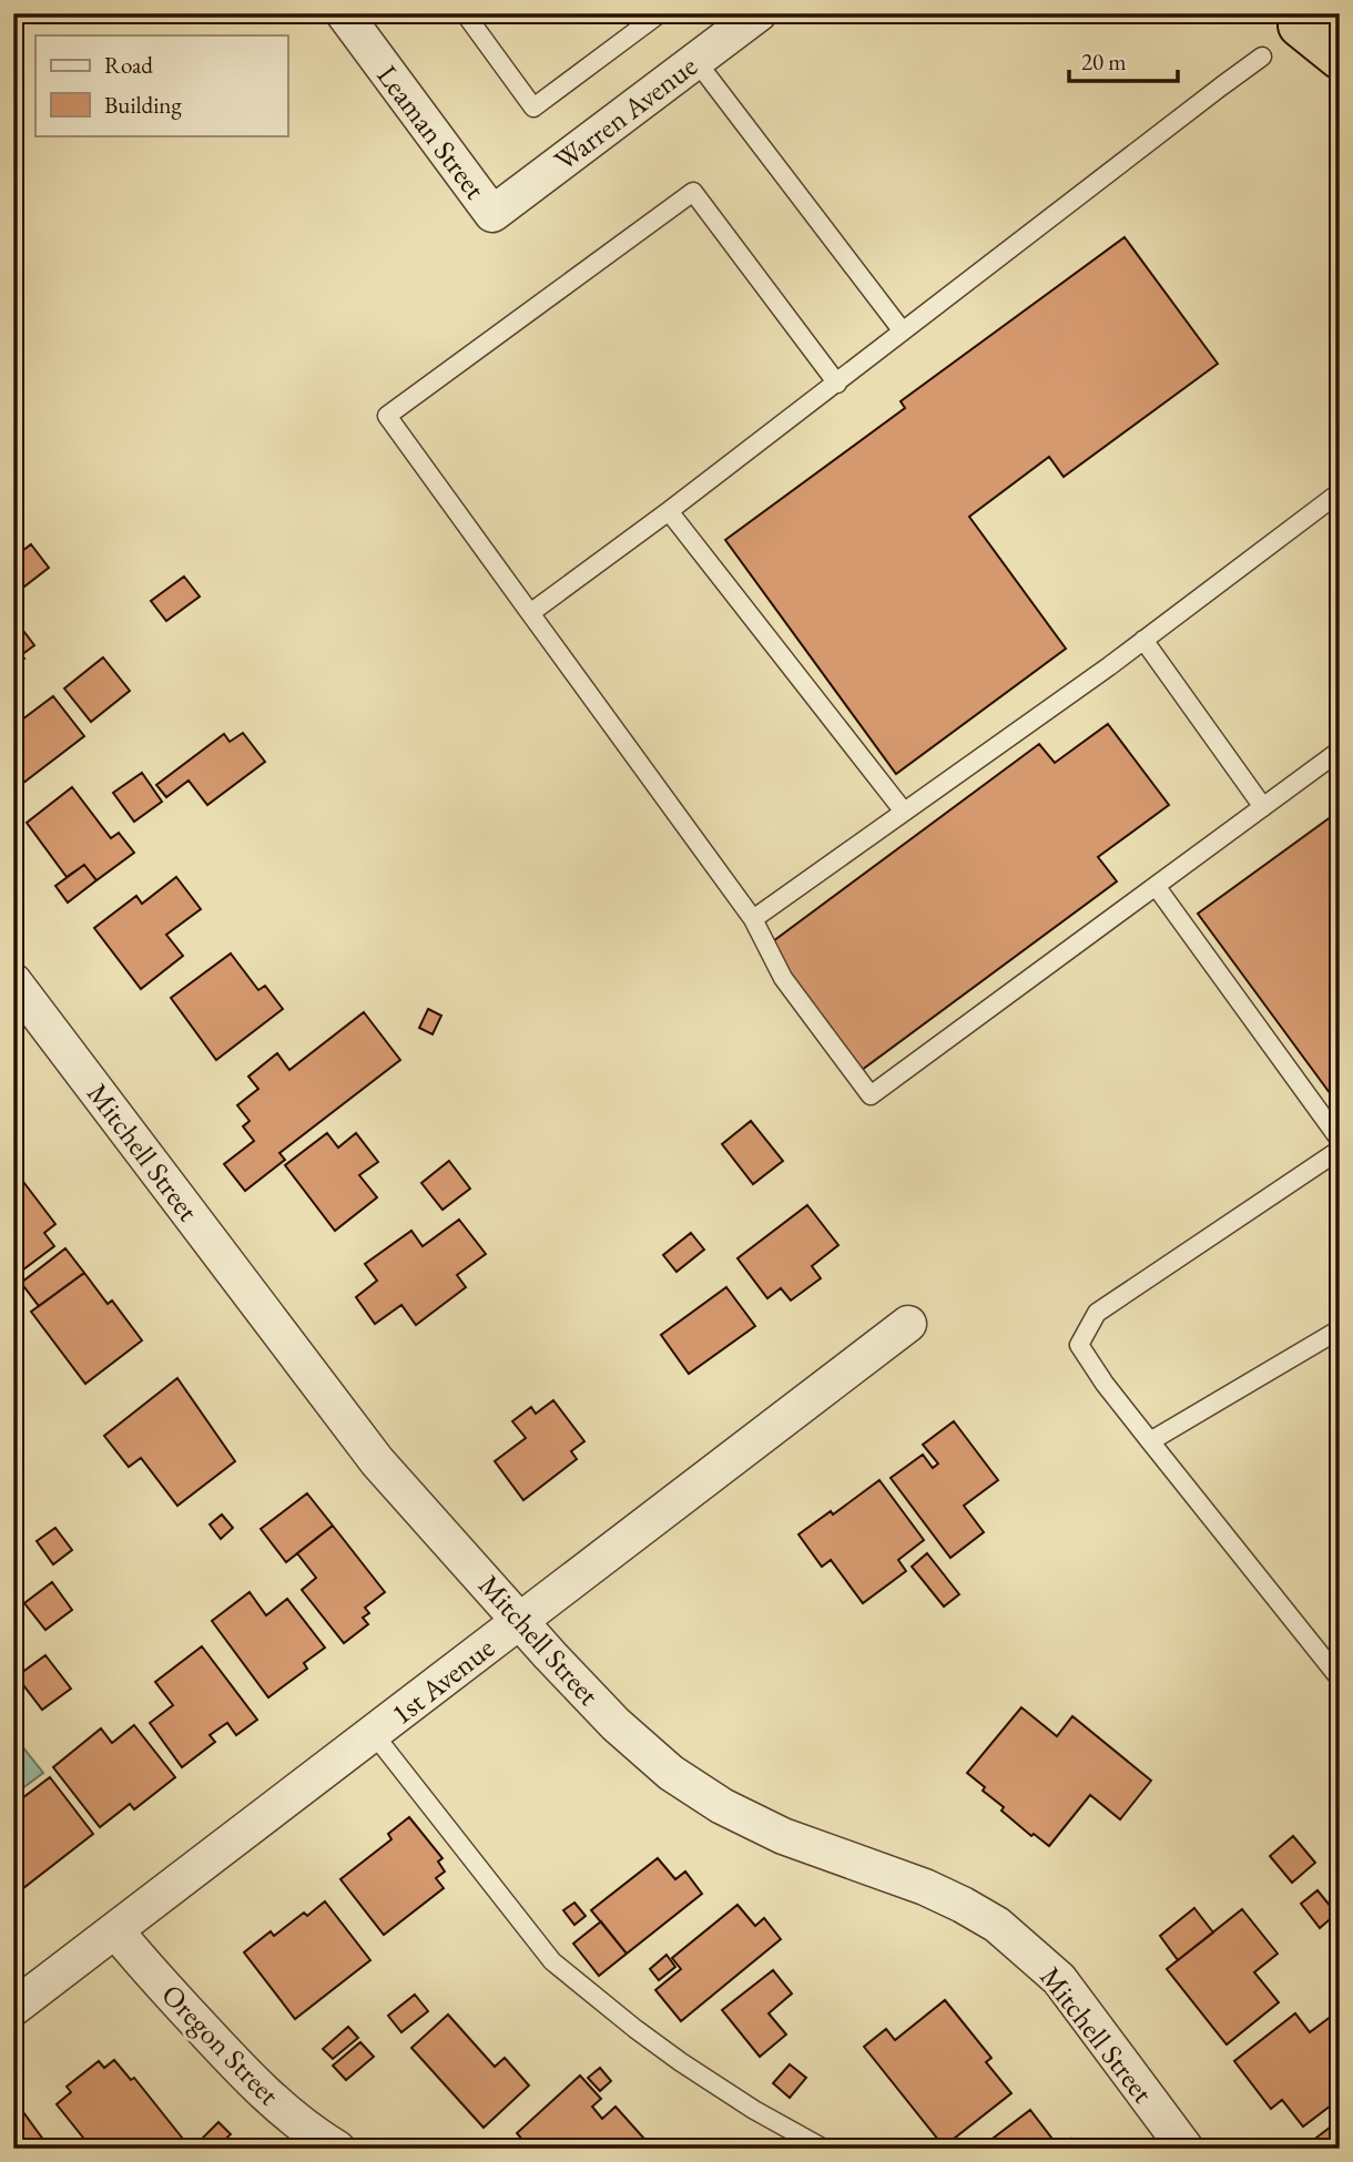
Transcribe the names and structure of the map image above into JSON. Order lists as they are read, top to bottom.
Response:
{
  "streets": {
    "street": [
      "Warren Avenue",
      "Leaman Street",
      "Mitchell Street",
      "1st Avenue",
      "Oregon Street"
    ]
  },
  "crossings": [
    ["Warren Avenue", "Leaman Street"],
    ["Mitchell Street", "1st Avenue"],
    ["1st Avenue", "Oregon Street"]
  ],
  "legend": ["Road", "Building"],
  "scale_bar": "20 m"
}
